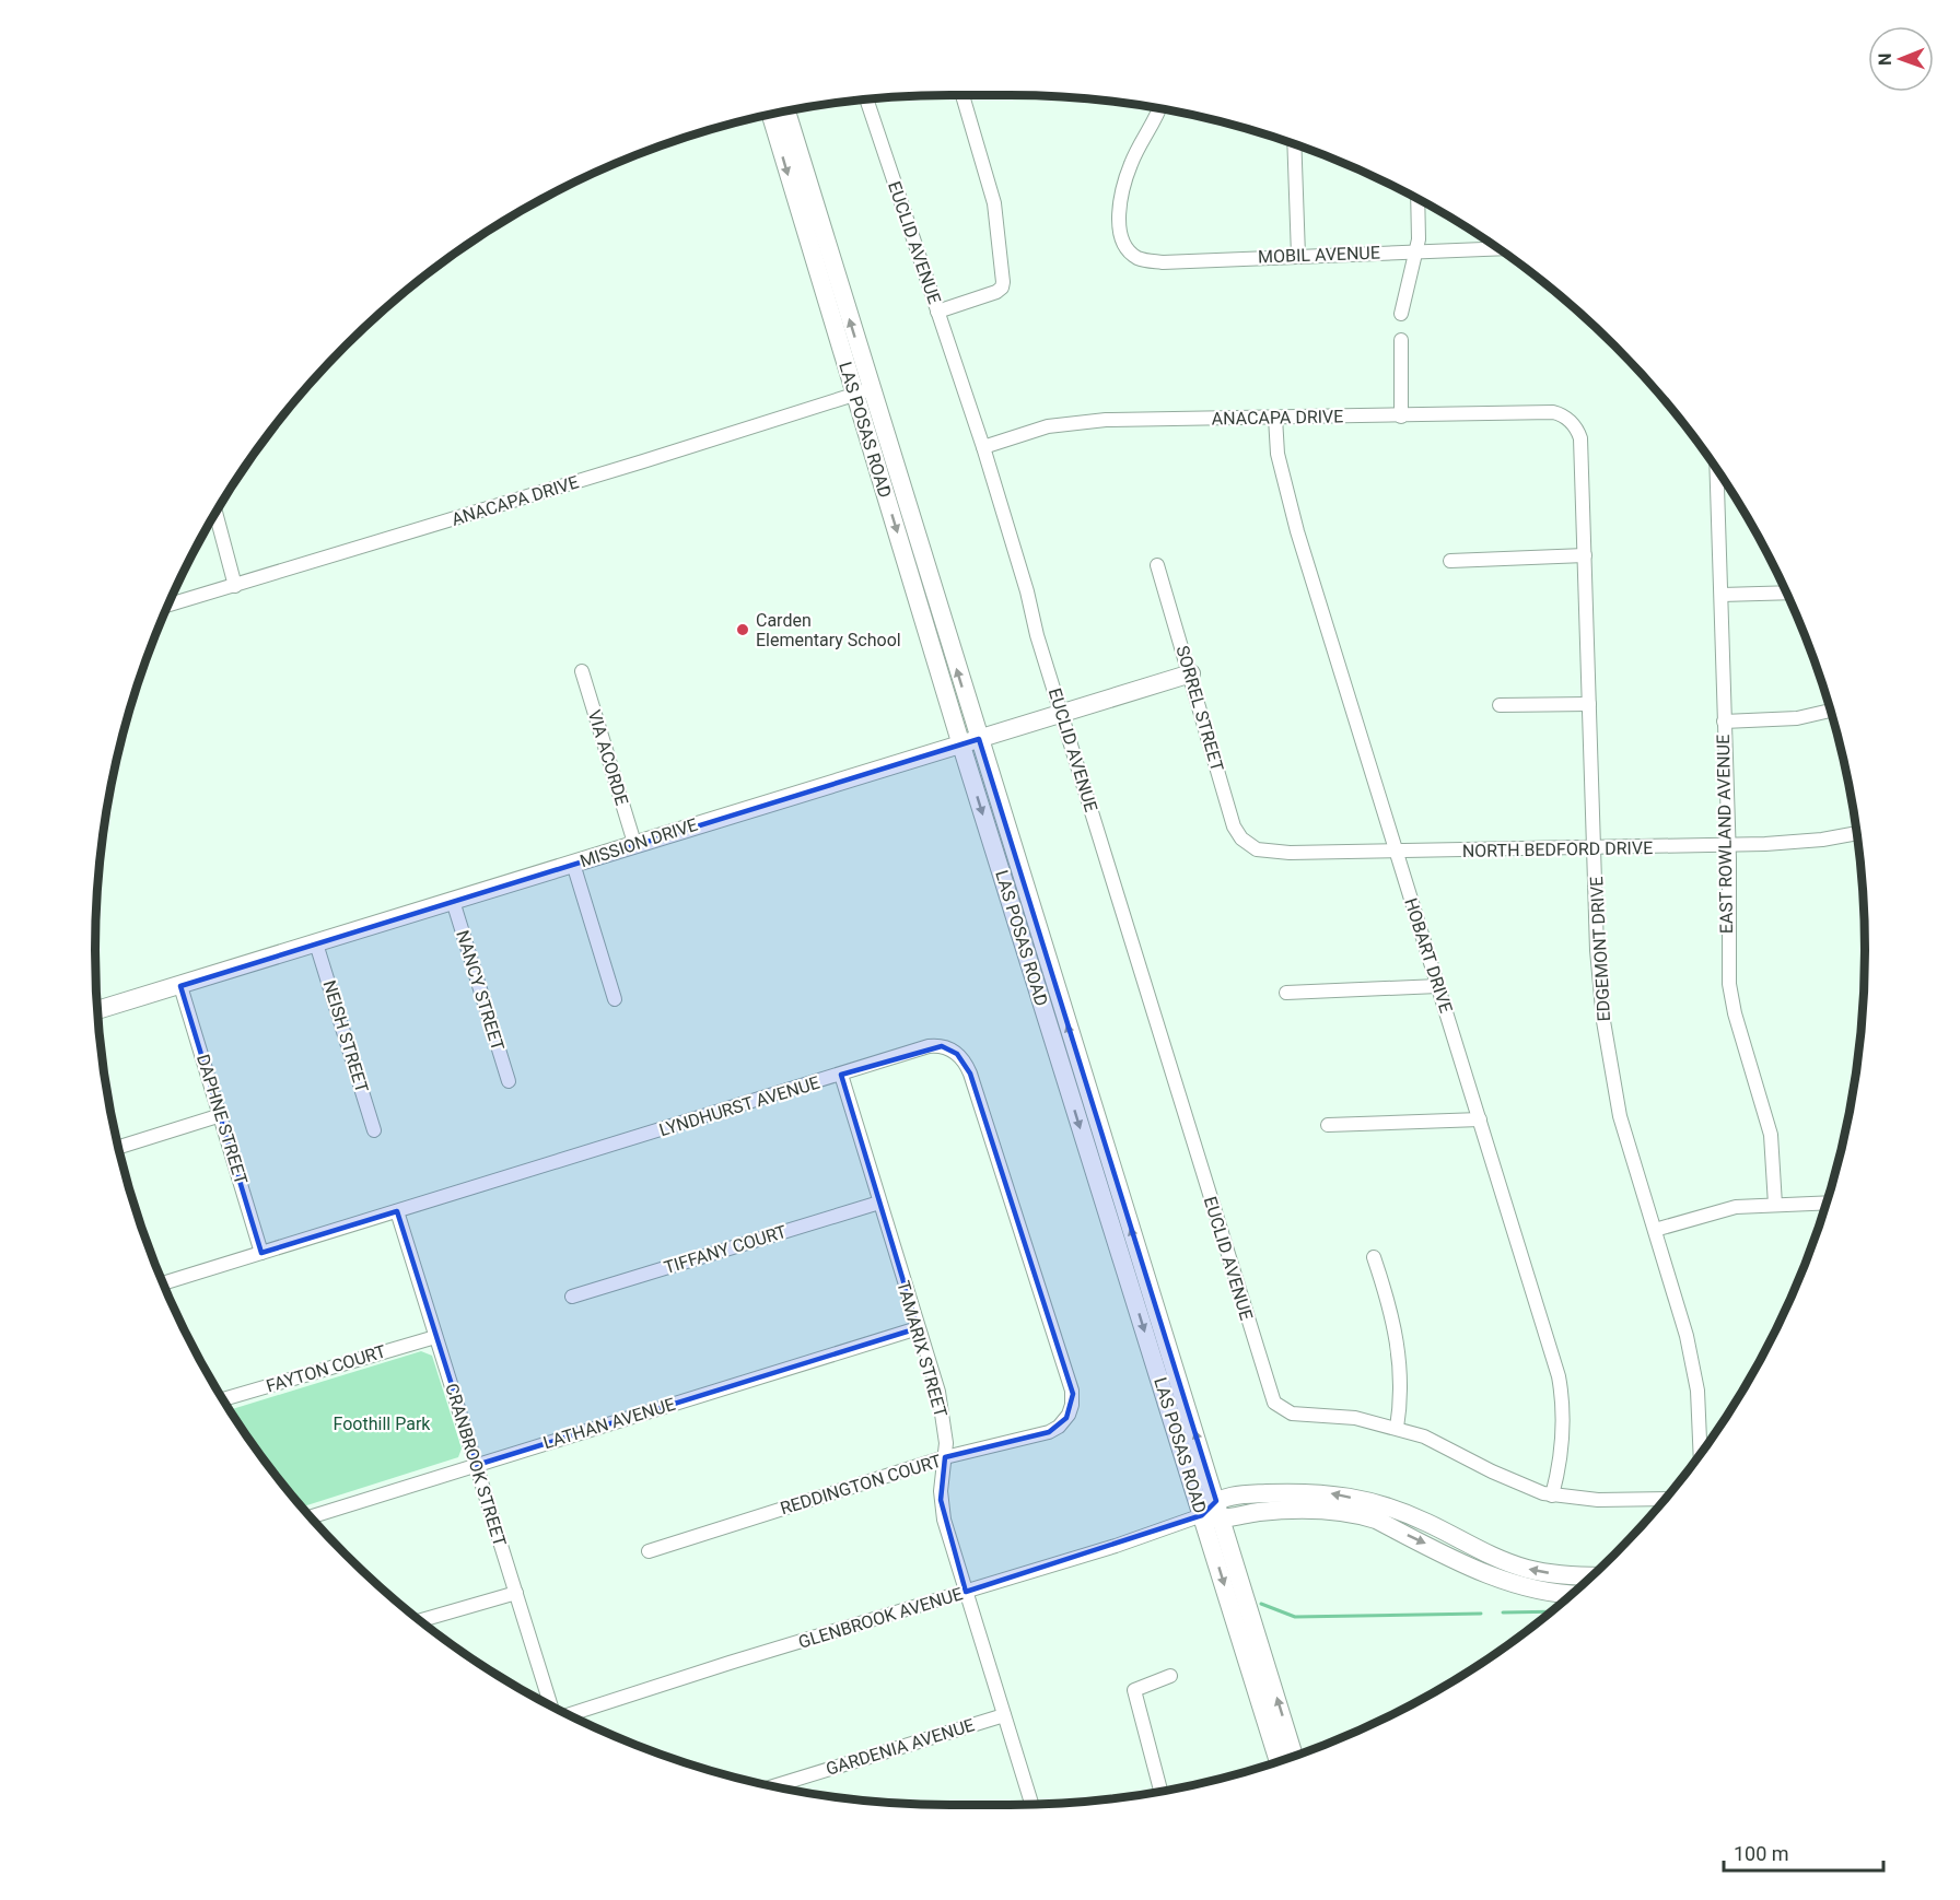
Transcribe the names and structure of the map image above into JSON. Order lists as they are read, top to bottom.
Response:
{
  "streets": {
    "main road": ["LAS POSAS ROAD", "MISSION DRIVE"],
    "street": [
      "EUCLID AVENUE",
      "MOBIL AVENUE",
      "ANACAPA DRIVE",
      "SORREL STREET",
      "VIA ACORDE",
      "EAST ROWLAND AVENUE",
      "NORTH BEDFORD DRIVE",
      "EDGEMONT DRIVE",
      "HOBART DRIVE",
      "NANCY STREET",
      "NEISH STREET",
      "LYNDHURST AVENUE",
      "DAPHNE STREET",
      "TIFFANY COURT",
      "TAMARIX STREET",
      "FAYTON COURT",
      "LATHAN AVENUE",
      "CRANBROOK STREET",
      "REDDINGTON COURT",
      "GLENBROOK AVENUE",
      "GARDENIA AVENUE"
    ]
  },
  "crossings": [
    ["EUCLID AVENUE", "ANACAPA DRIVE"],
    ["EUCLID AVENUE", "MISSION DRIVE"],
    ["ANACAPA DRIVE", "LAS POSAS ROAD"],
    ["ANACAPA DRIVE", "EDGEMONT DRIVE"],
    ["ANACAPA DRIVE", "HOBART DRIVE"],
    ["LAS POSAS ROAD", "MISSION DRIVE"],
    ["LAS POSAS ROAD", "GLENBROOK AVENUE"],
    ["SORREL STREET", "MISSION DRIVE"],
    ["SORREL STREET", "NORTH BEDFORD DRIVE"],
    ["VIA ACORDE", "MISSION DRIVE"],
    ["EAST ROWLAND AVENUE", "NORTH BEDFORD DRIVE"],
    ["MISSION DRIVE", "NANCY STREET"],
    ["MISSION DRIVE", "NEISH STREET"],
    ["MISSION DRIVE", "DAPHNE STREET"],
    ["NORTH BEDFORD DRIVE", "EDGEMONT DRIVE"],
    ["NORTH BEDFORD DRIVE", "HOBART DRIVE"],
    ["LYNDHURST AVENUE", "DAPHNE STREET"],
    ["LYNDHURST AVENUE", "TAMARIX STREET"],
    ["LYNDHURST AVENUE", "CRANBROOK STREET"],
    ["LYNDHURST AVENUE", "REDDINGTON COURT"],
    ["TIFFANY COURT", "TAMARIX STREET"],
    ["TAMARIX STREET", "LATHAN AVENUE"],
    ["TAMARIX STREET", "REDDINGTON COURT"],
    ["TAMARIX STREET", "GLENBROOK AVENUE"],
    ["TAMARIX STREET", "GARDENIA AVENUE"],
    ["FAYTON COURT", "CRANBROOK STREET"],
    ["LATHAN AVENUE", "CRANBROOK STREET"]
  ],
  "parks": ["Foothill Park"],
  "places": ["Carden Elementary School"],
  "scale_bar": "100 m",
  "north": "left"
}
